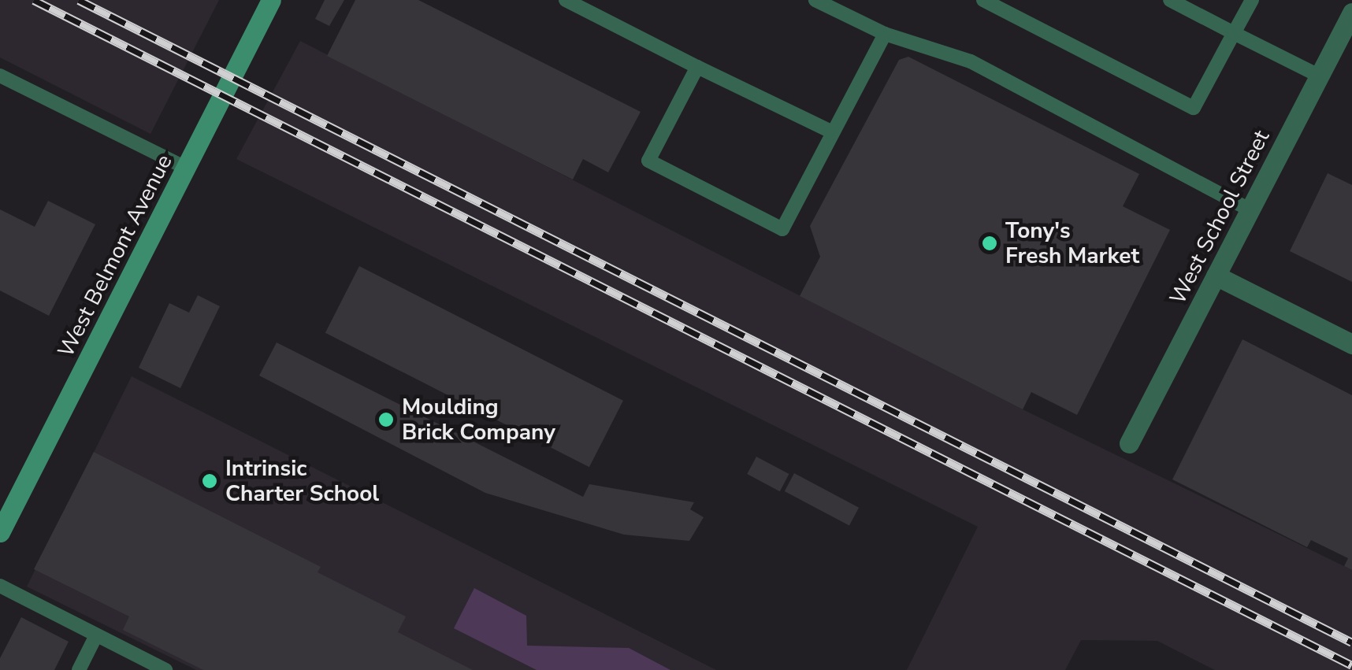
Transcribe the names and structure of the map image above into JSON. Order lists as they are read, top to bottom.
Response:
{
  "streets": {
    "main road": ["West Belmont Avenue"],
    "street": ["West School Street"]
  },
  "places": ["Tony's Fresh Market", "Moulding Brick Company", "Intrinsic Charter School"]
}
